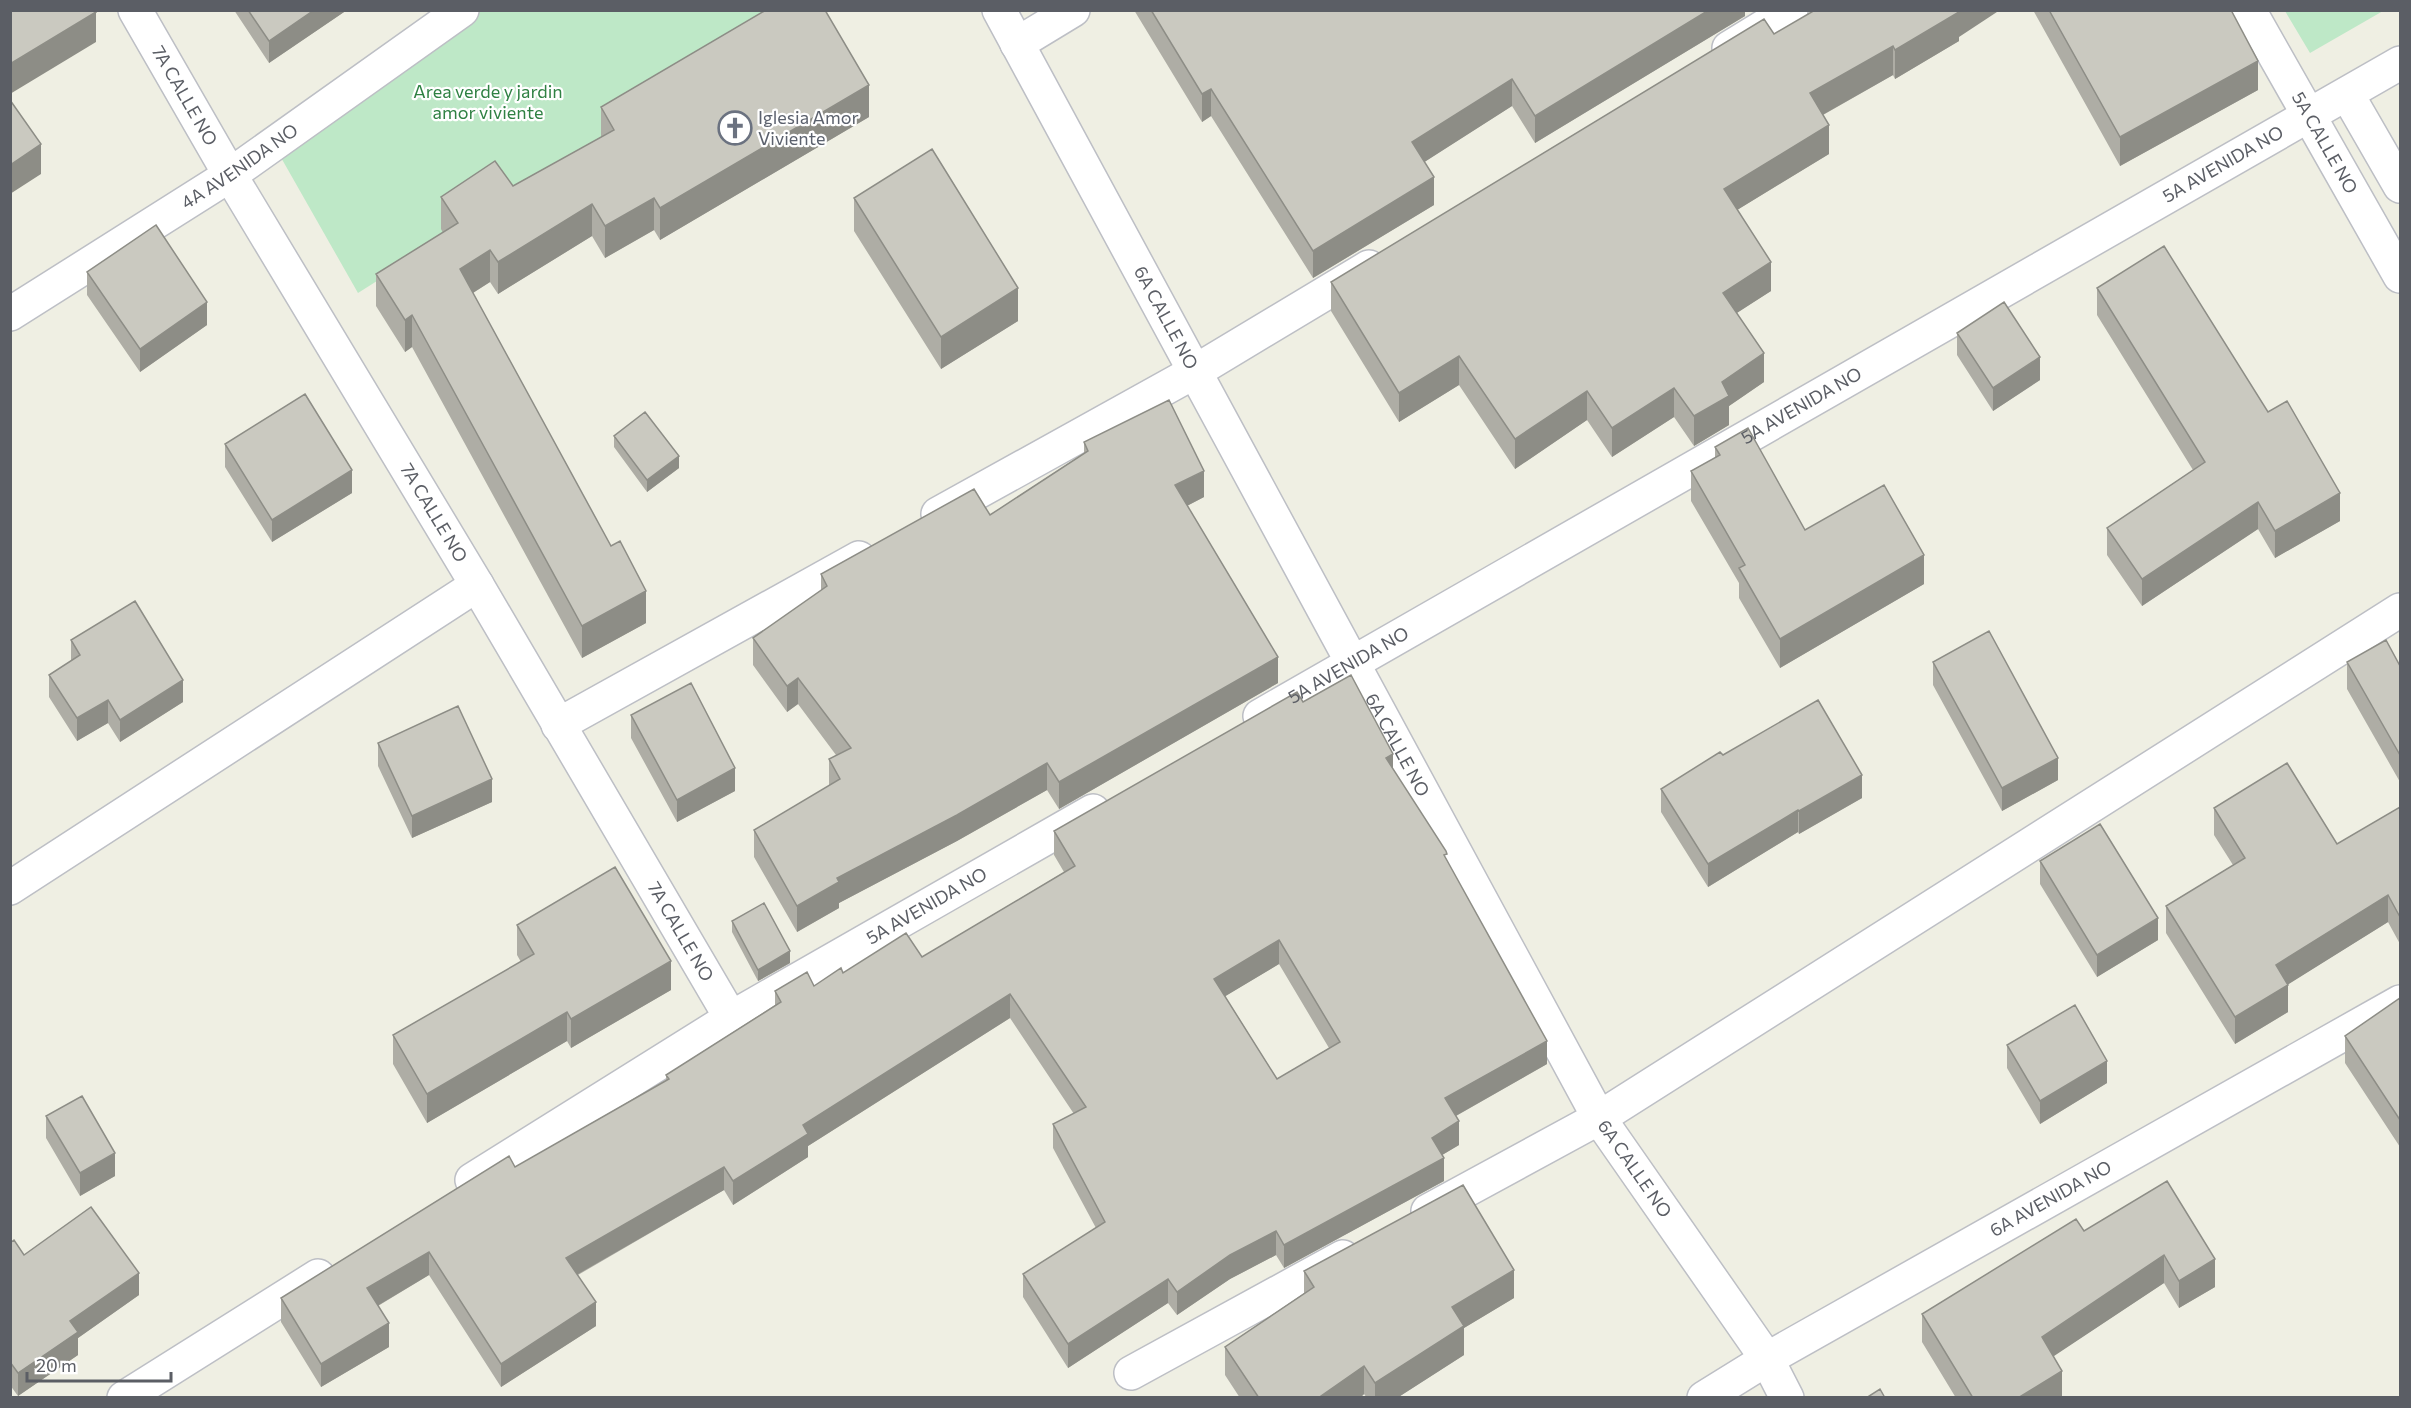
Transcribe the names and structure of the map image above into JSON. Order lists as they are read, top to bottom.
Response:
{
  "streets": {
    "street": [
      "7A CALLE NO",
      "5A CALLE NO",
      "5A AVENIDA NO",
      "4A AVENIDA NO",
      "6A CALLE NO",
      "6A AVENIDA NO"
    ]
  },
  "crossings": [
    ["7A CALLE NO", "5A AVENIDA NO"],
    ["7A CALLE NO", "4A AVENIDA NO"],
    ["5A CALLE NO", "5A AVENIDA NO"],
    ["5A AVENIDA NO", "6A CALLE NO"],
    ["6A CALLE NO", "6A AVENIDA NO"]
  ],
  "parks": ["Area verde y jardin amor viviente"],
  "places": {
    "church": ["Iglesia Amor Viviente"]
  },
  "scale_bar": "20 m"
}
